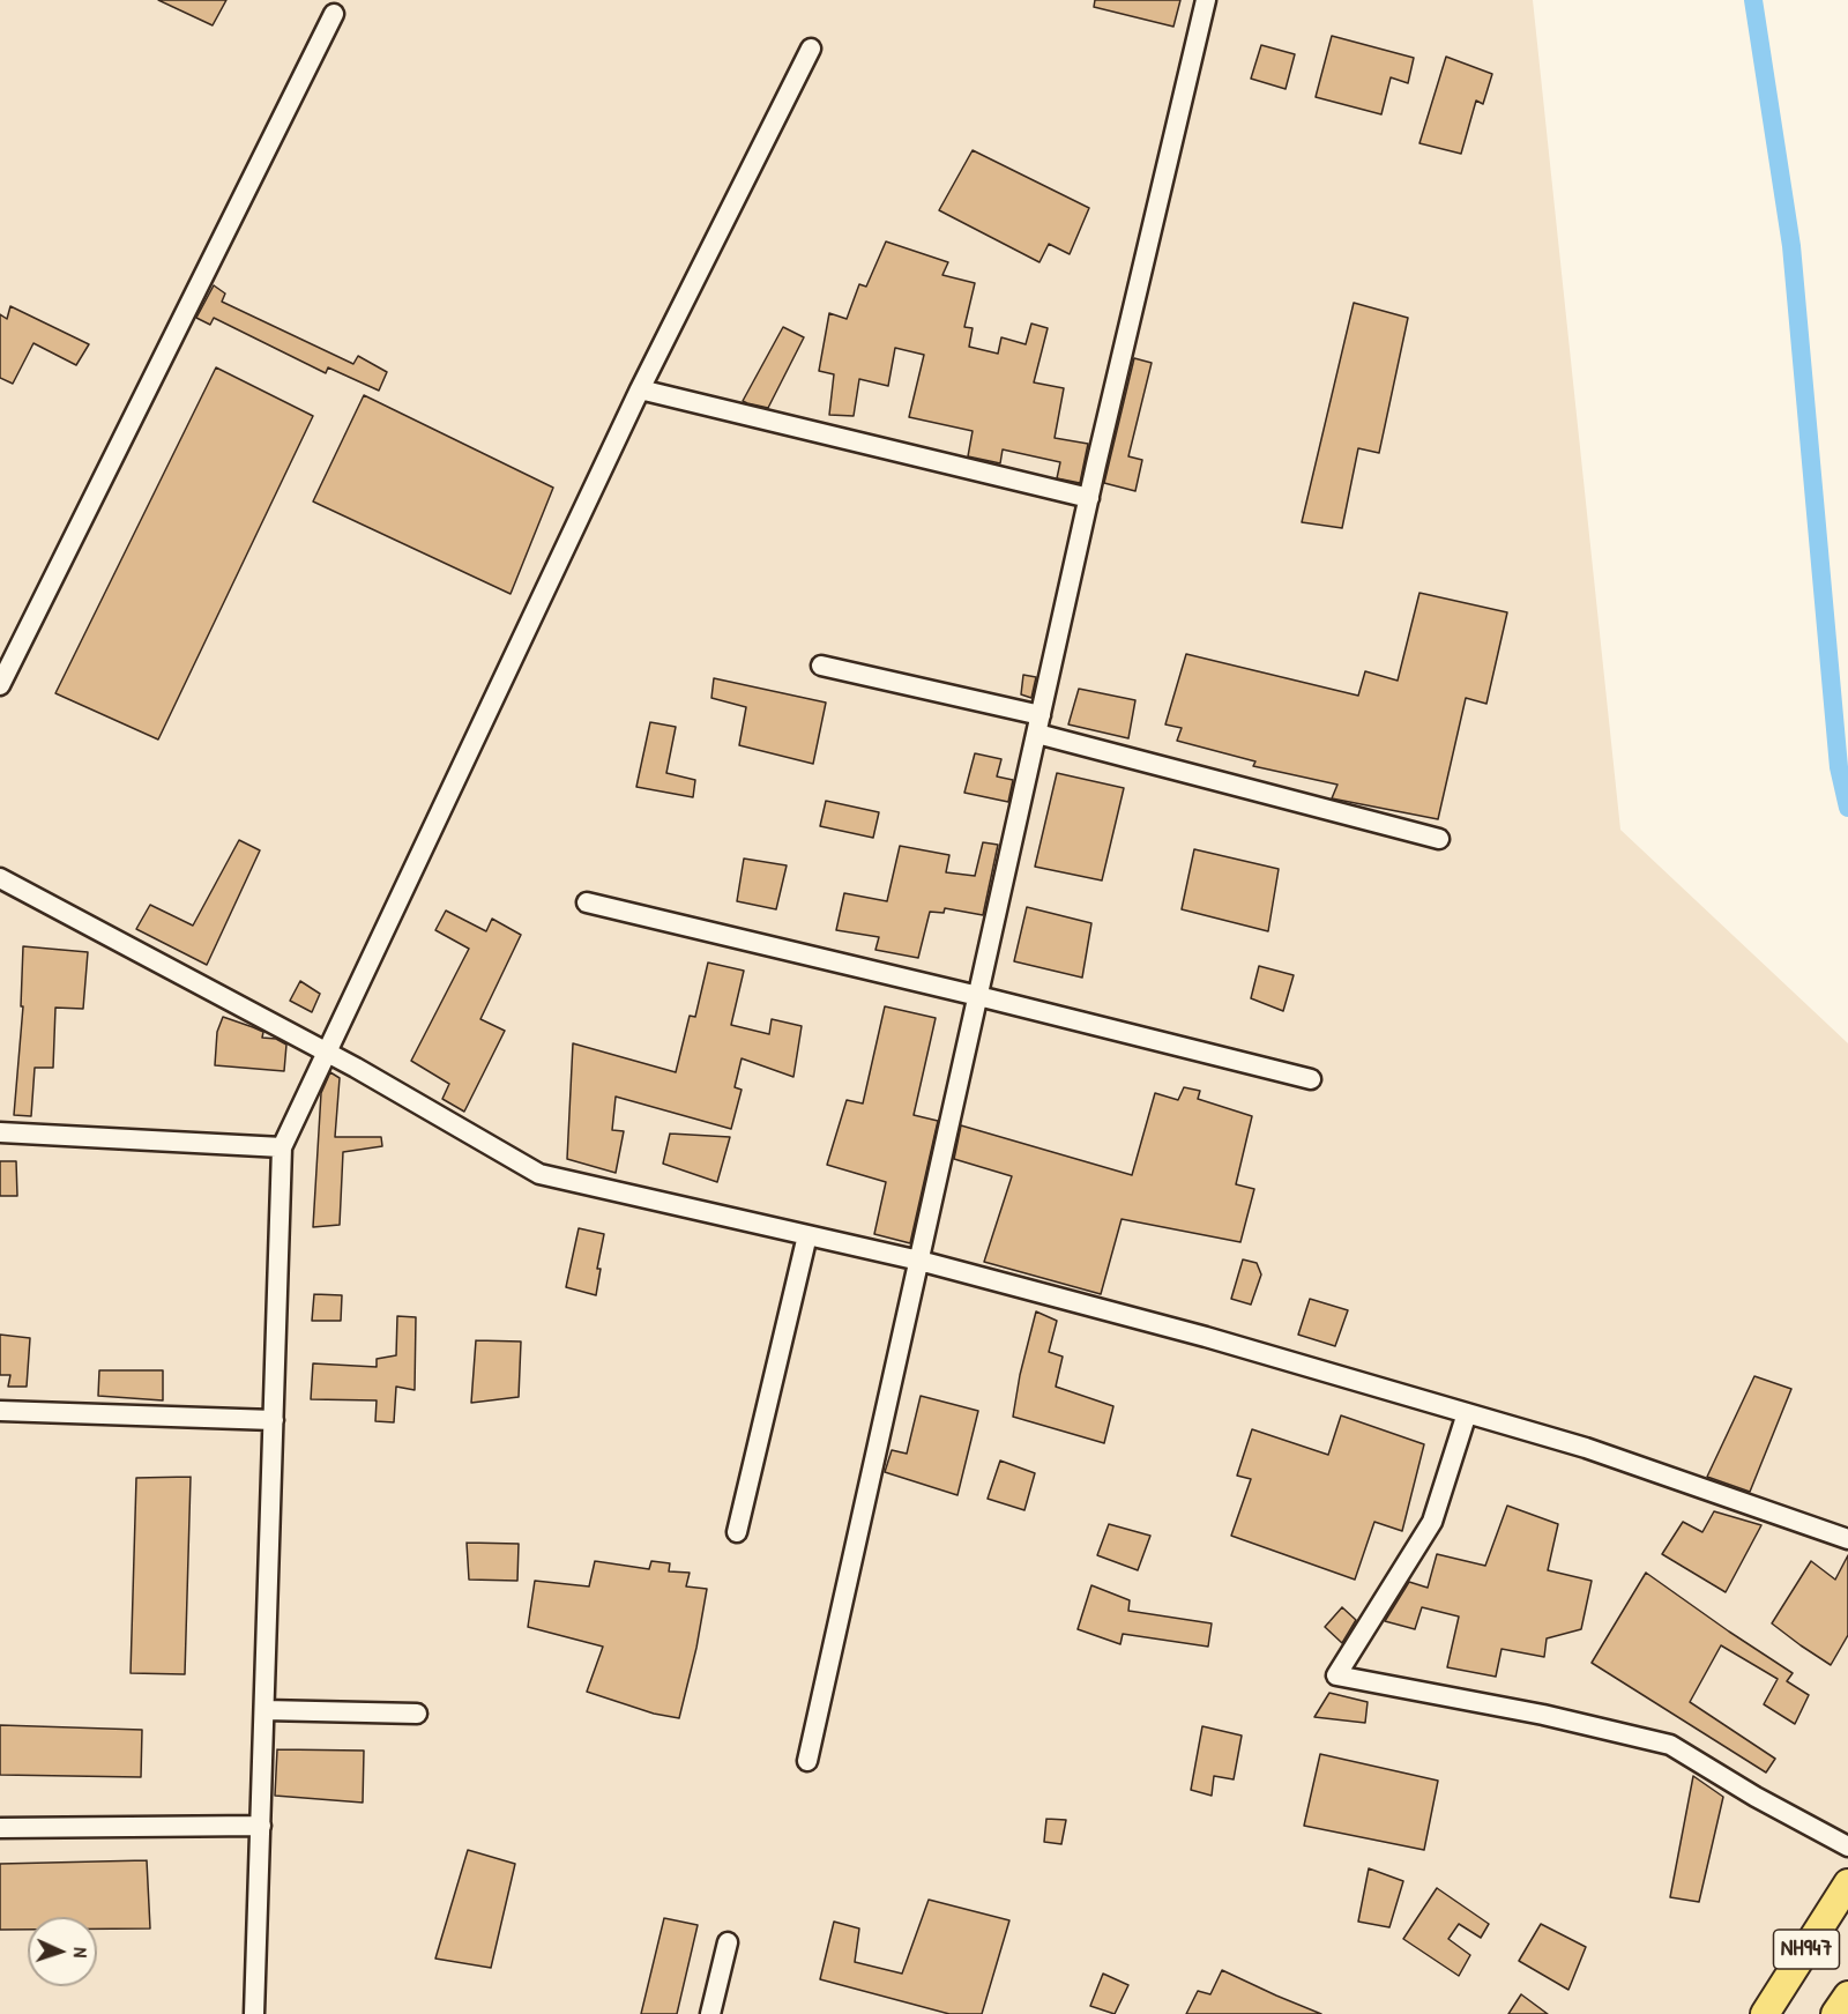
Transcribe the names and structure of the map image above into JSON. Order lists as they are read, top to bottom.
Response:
{
  "streets": {
    "highway": ["NH947"]
  },
  "north": "right"
}
